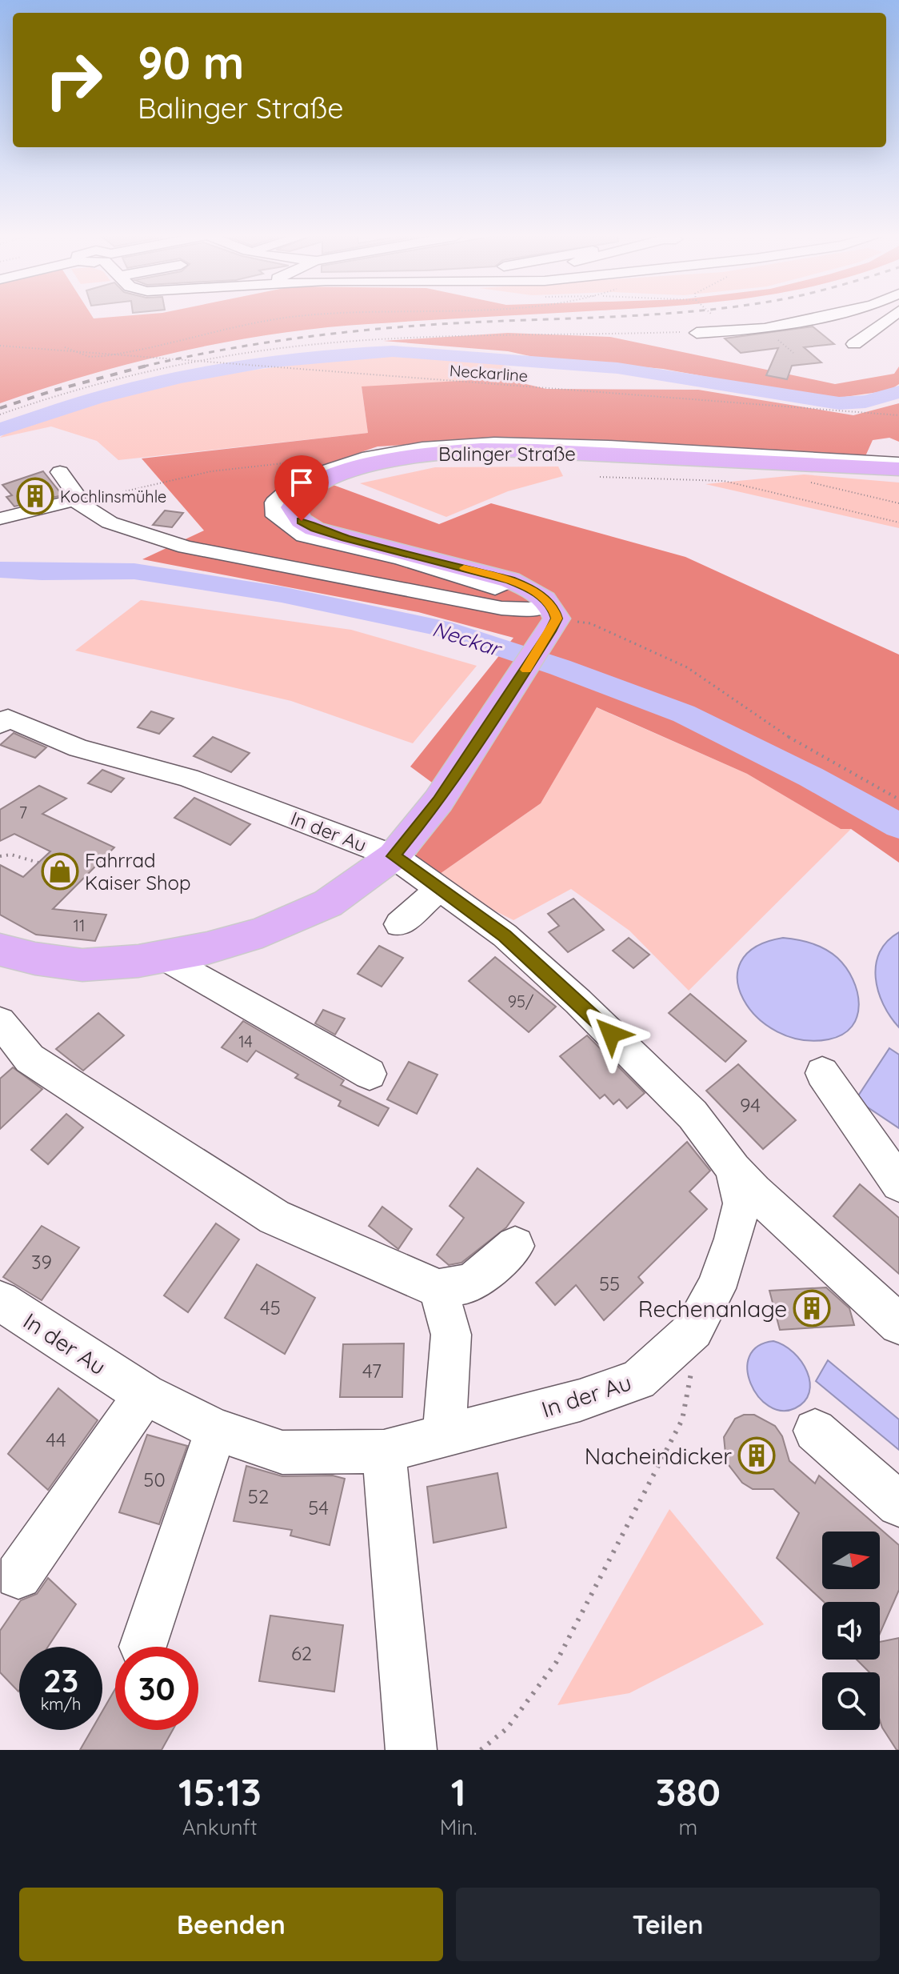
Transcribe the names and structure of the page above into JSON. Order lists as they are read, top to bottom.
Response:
{
  "streets": {
    "main road": ["Balinger Straße"],
    "street": ["In der Au"],
    "path": ["Neckarline"]
  },
  "water": ["Neckar"],
  "places": {
    "building": ["Kochlinsmühle", "Rechenanlage", "Nacheindicker"],
    "shop": ["Fahrrad Kaiser Shop"]
  },
  "house_numbers": [
    "7",
    "11",
    "95/",
    "14",
    "94",
    "39",
    "55",
    "45",
    "47",
    "44",
    "50",
    "52",
    "54",
    "62"
  ],
  "north": "right",
  "page": {
    "turn": ["90 m", "Balinger Straße"],
    "speed": "23 km/h",
    "limit": "30",
    "eta": [
      "15:13",
      "Ankunft",
      "1",
      "Min.",
      "380",
      "m"
    ],
    "buttons": ["Beenden", "Teilen"]
  }
}
